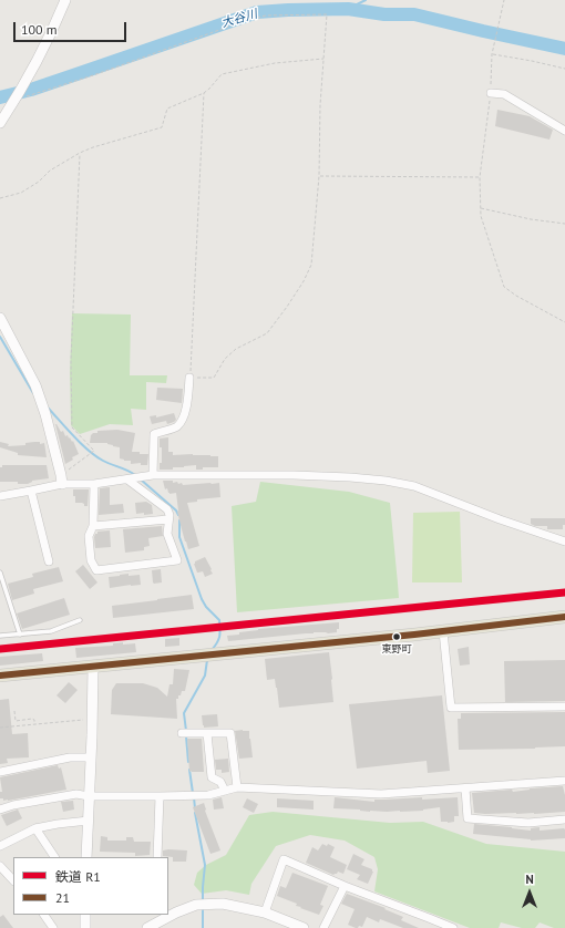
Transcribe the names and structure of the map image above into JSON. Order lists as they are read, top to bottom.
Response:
{
  "water": ["大谷川"],
  "places": ["東野町"],
  "lines": ["rail line R1", "transit line 21"],
  "legend": ["鉄道 R1", "21"],
  "scale_bar": "100 m",
  "north": "top"
}
